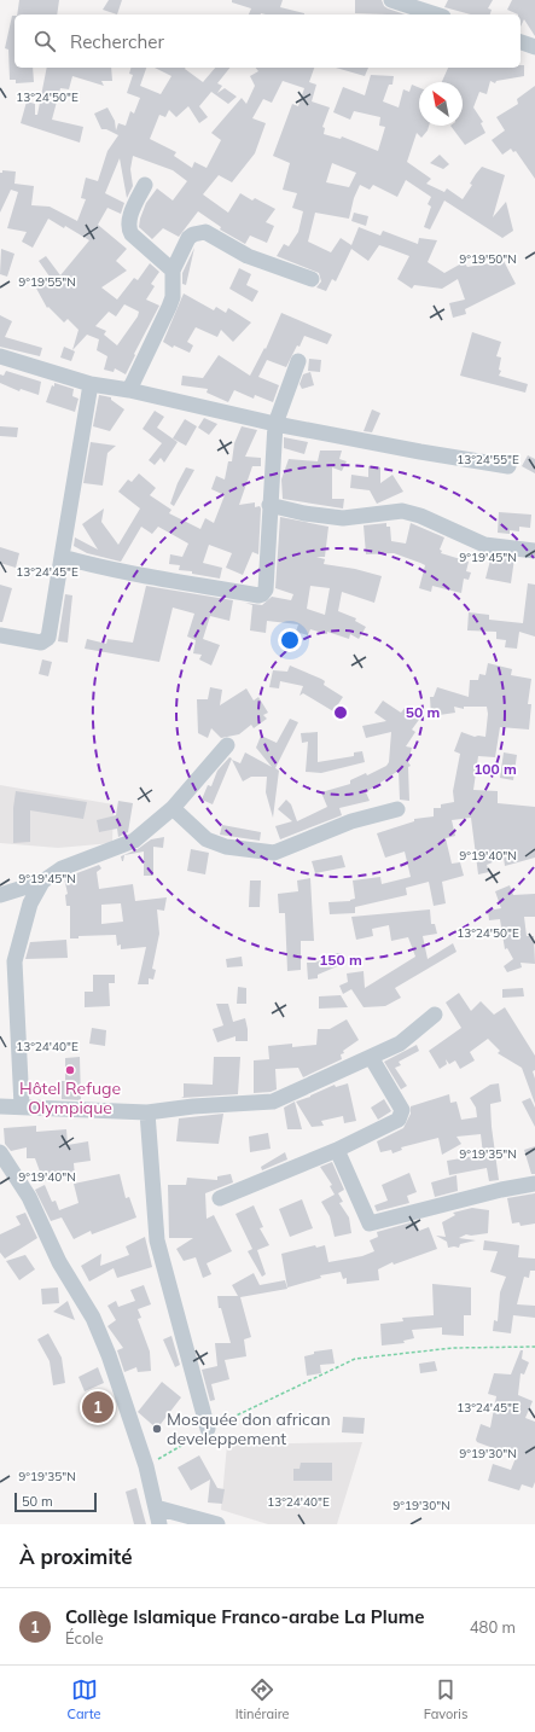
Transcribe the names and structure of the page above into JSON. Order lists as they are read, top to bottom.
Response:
{
  "places": ["Hôtel Refuge Olympique", "Mosquée don african develeppement"],
  "scale_bar": "50 m",
  "north": "top left",
  "page": {
    "search": "Rechercher",
    "pins": "1",
    "scale": "50 m",
    "heading": "À proximité",
    "list": [
      {
        "mark": "1",
        "name": "Collège Islamique Franco-arabe La Plume",
        "note": "École",
        "value": "480 m"
      }
    ],
    "nav": ["Carte", "Itinéraire", "Favoris"]
  },
  "coordinates": [
    "13°24'50\"E",
    "9°19'50\"N",
    "9°19'55\"N",
    "13°24'55\"E",
    "9°19'45\"N",
    "13°24'45\"E",
    "9°19'40\"N",
    "13°24'40\"E",
    "9°19'35\"N",
    "9°19'30\"N"
  ],
  "rings": ["50 m", "100 m", "150 m"]
}
